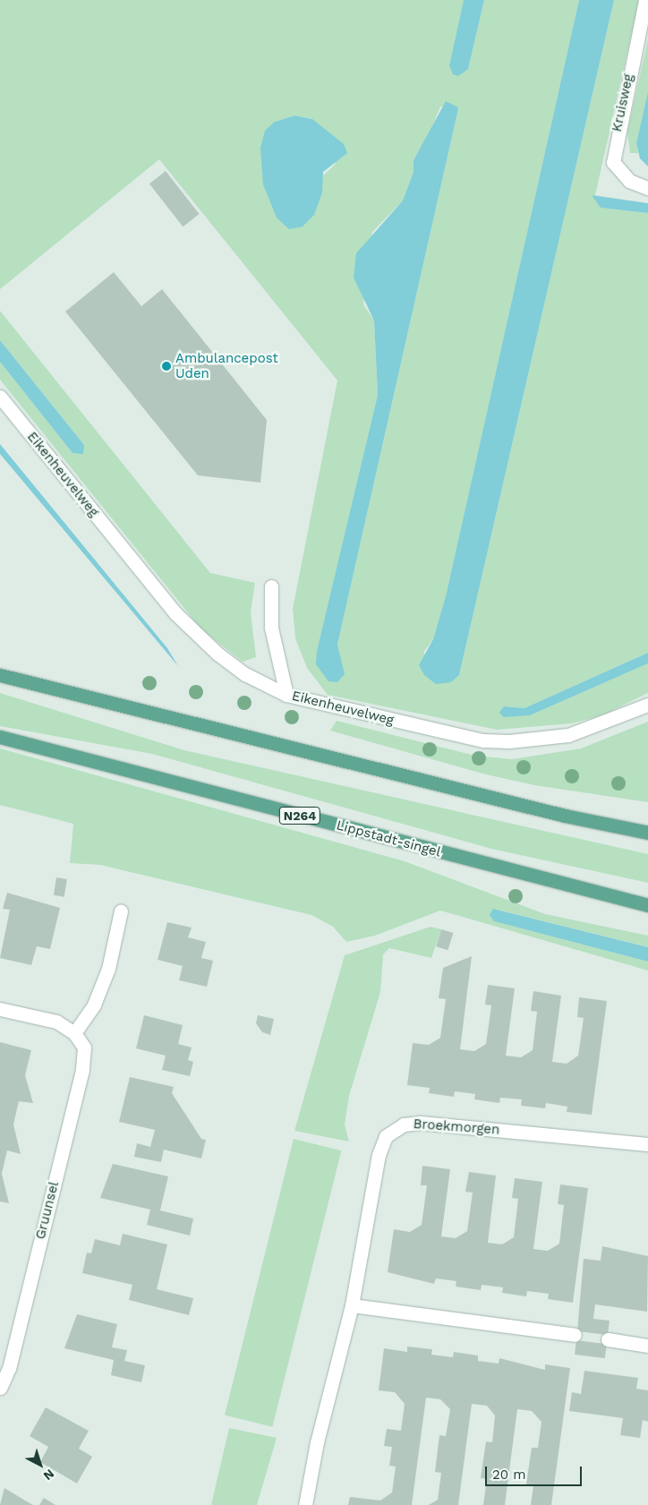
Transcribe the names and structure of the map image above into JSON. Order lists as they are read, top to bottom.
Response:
{
  "streets": {
    "main road": ["N264", "Lippstadt-singel"],
    "street": [
      "Kruisweg",
      "Eikenheuvelweg",
      "Broekmorgen",
      "Gruunsel"
    ]
  },
  "places": ["Ambulancepost Uden"],
  "scale_bar": "20 m",
  "north": "bottom right"
}
